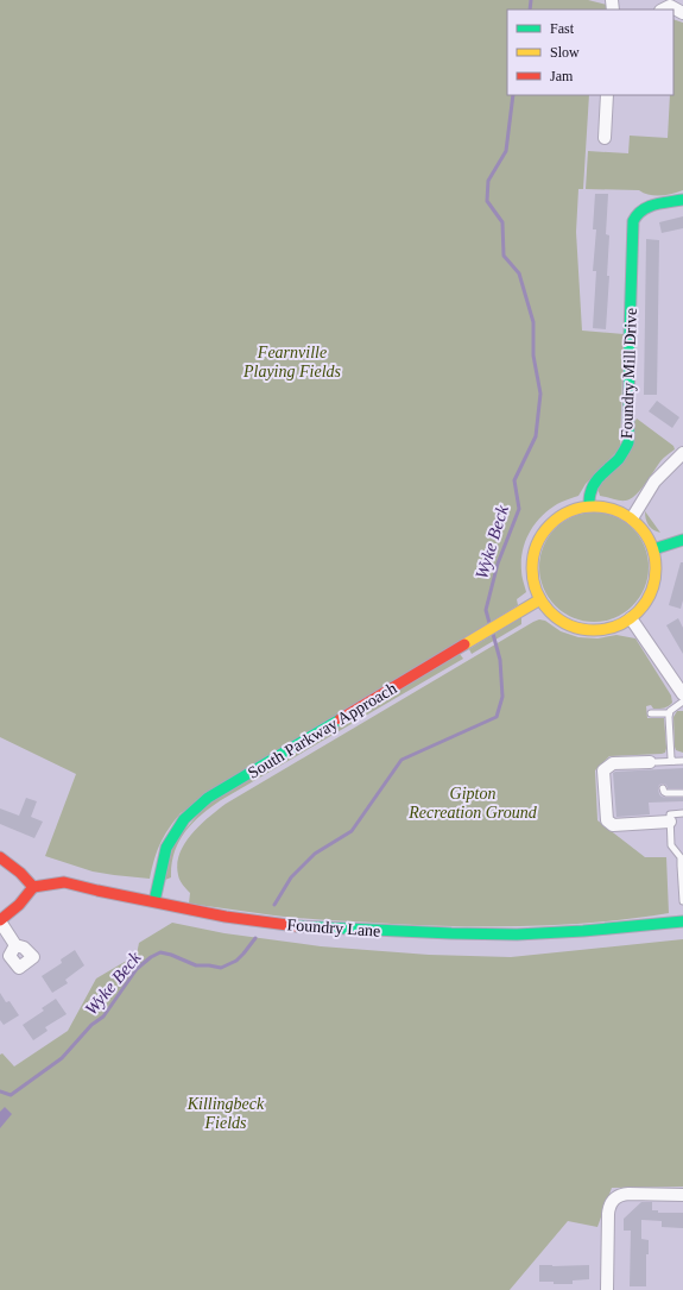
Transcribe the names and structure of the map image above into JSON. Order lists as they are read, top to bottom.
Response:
{
  "streets": {
    "street": ["Foundry Mill Drive", "South Parkway Approach", "Foundry Lane"]
  },
  "crossings": [
    ["Foundry Mill Drive", "South Parkway Approach"],
    ["South Parkway Approach", "Foundry Lane"]
  ],
  "water": ["Wyke Beck"],
  "parks": ["Fearnville Playing Fields", "Gipton Recreation Ground", "Killingbeck Fields"],
  "legend": ["Fast", "Slow", "Jam"]
}
